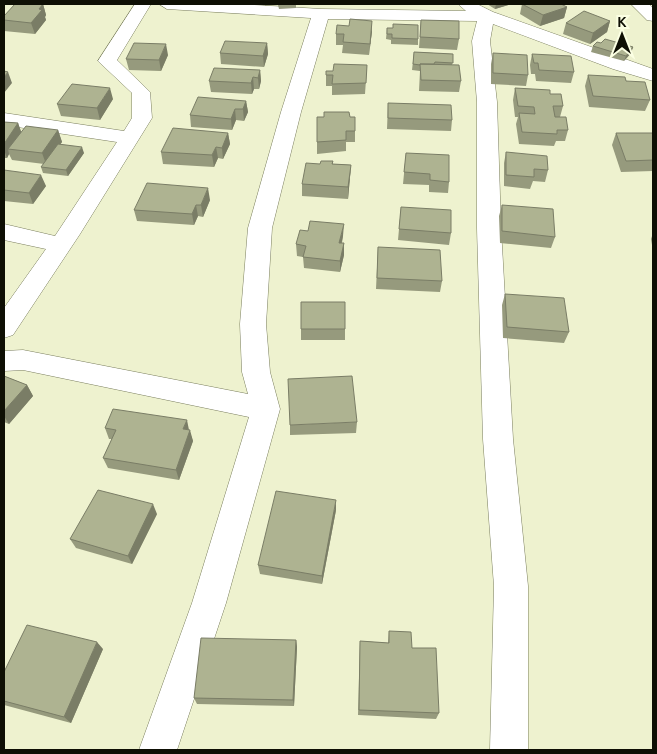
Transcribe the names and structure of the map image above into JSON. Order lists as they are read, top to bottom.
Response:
{
  "north": "top"
}
